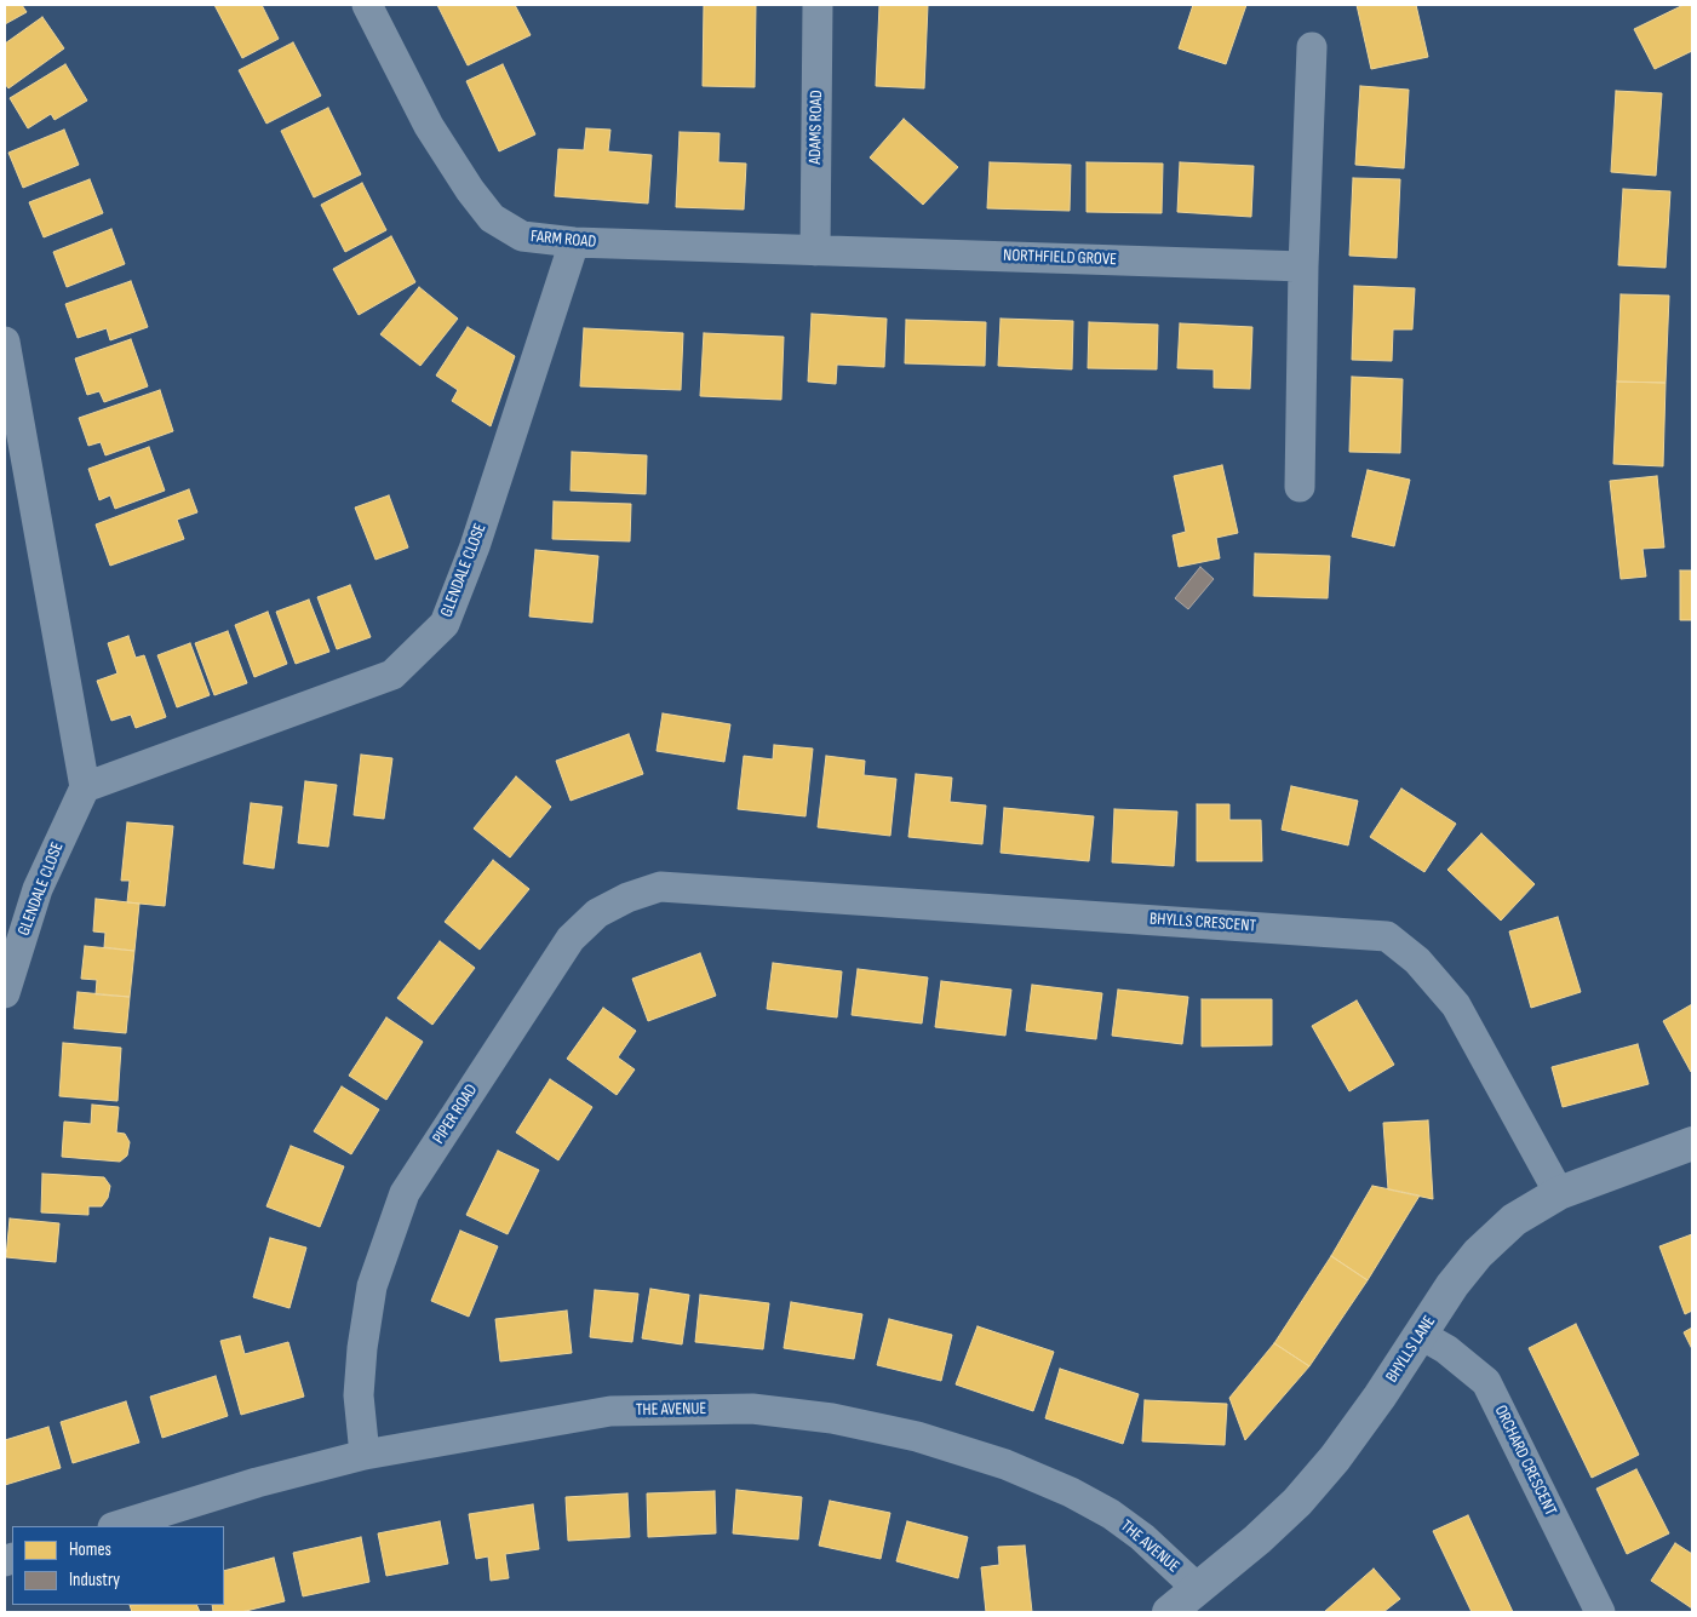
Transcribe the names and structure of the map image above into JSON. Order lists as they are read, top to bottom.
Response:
{
  "streets": {
    "street": [
      "ADAMS ROAD",
      "FARM ROAD",
      "NORTHFIELD GROVE",
      "GLENDALE CLOSE",
      "BHYLLS CRESCENT",
      "PIPER ROAD",
      "BHYLLS LANE",
      "THE AVENUE",
      "ORCHARD CRESCENT"
    ]
  },
  "crossings": [
    ["ADAMS ROAD", "FARM ROAD"],
    ["ADAMS ROAD", "NORTHFIELD GROVE"],
    ["FARM ROAD", "NORTHFIELD GROVE"],
    ["FARM ROAD", "GLENDALE CLOSE"],
    ["BHYLLS CRESCENT", "PIPER ROAD"],
    ["BHYLLS CRESCENT", "BHYLLS LANE"],
    ["PIPER ROAD", "THE AVENUE"],
    ["BHYLLS LANE", "THE AVENUE"],
    ["BHYLLS LANE", "ORCHARD CRESCENT"]
  ],
  "legend": ["Homes", "Industry"]
}
